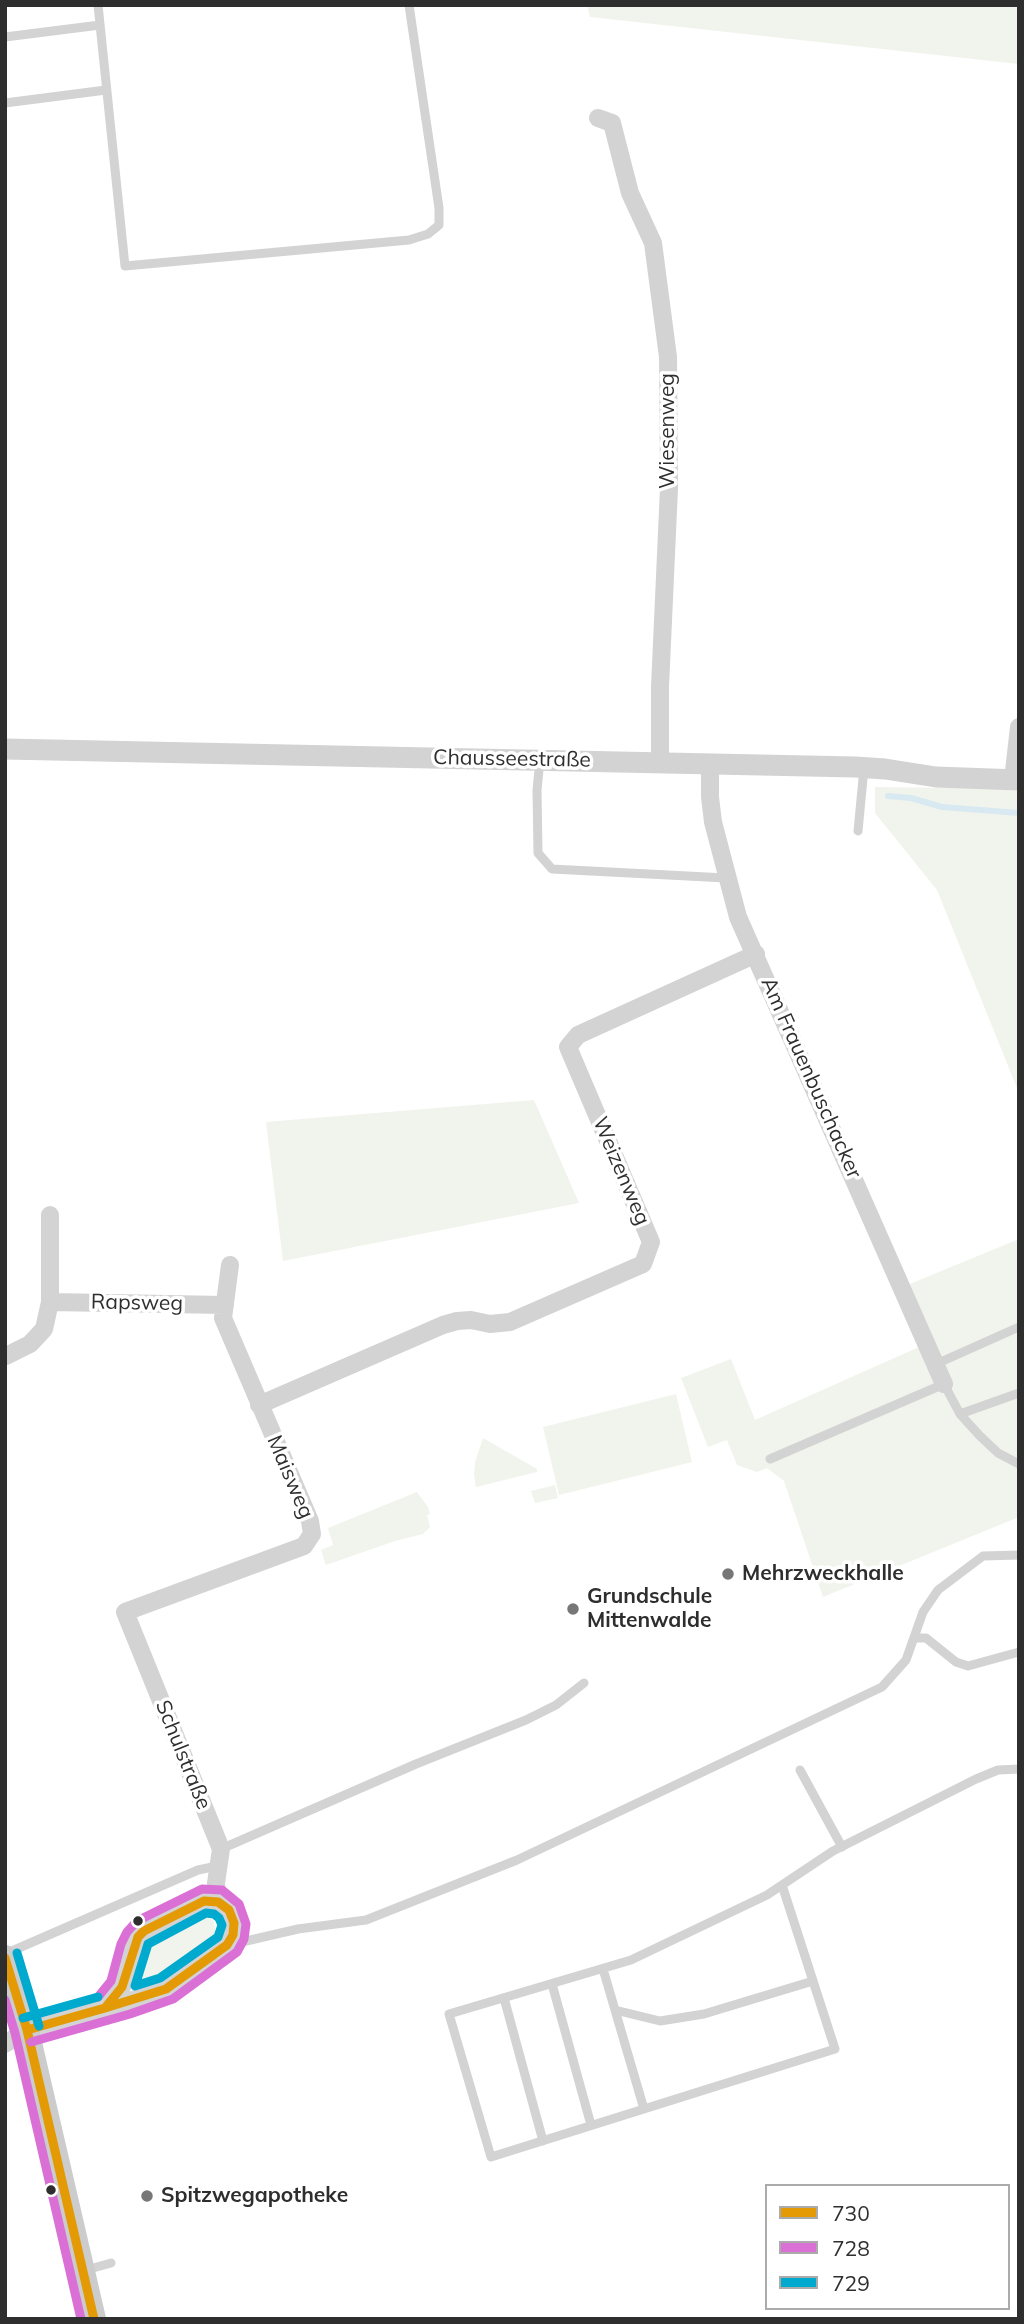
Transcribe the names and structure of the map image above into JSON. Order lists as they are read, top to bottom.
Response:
{
  "streets": {
    "street": [
      "Wiesenweg",
      "Chausseestraße",
      "Am Frauenbuschacker",
      "Weizenweg",
      "Rapsweg",
      "Maisweg",
      "Schulstraße"
    ]
  },
  "crossings": [
    ["Wiesenweg", "Chausseestraße"],
    ["Chausseestraße", "Am Frauenbuschacker"],
    ["Am Frauenbuschacker", "Weizenweg"],
    ["Weizenweg", "Maisweg"],
    ["Rapsweg", "Maisweg"],
    ["Maisweg", "Schulstraße"]
  ],
  "places": ["Mehrzweckhalle", "Grundschule Mittenwalde", "Spitzwegapotheke"],
  "lines": ["transit line 728", "transit line 730", "transit line 729"],
  "legend": ["730", "728", "729"]
}
